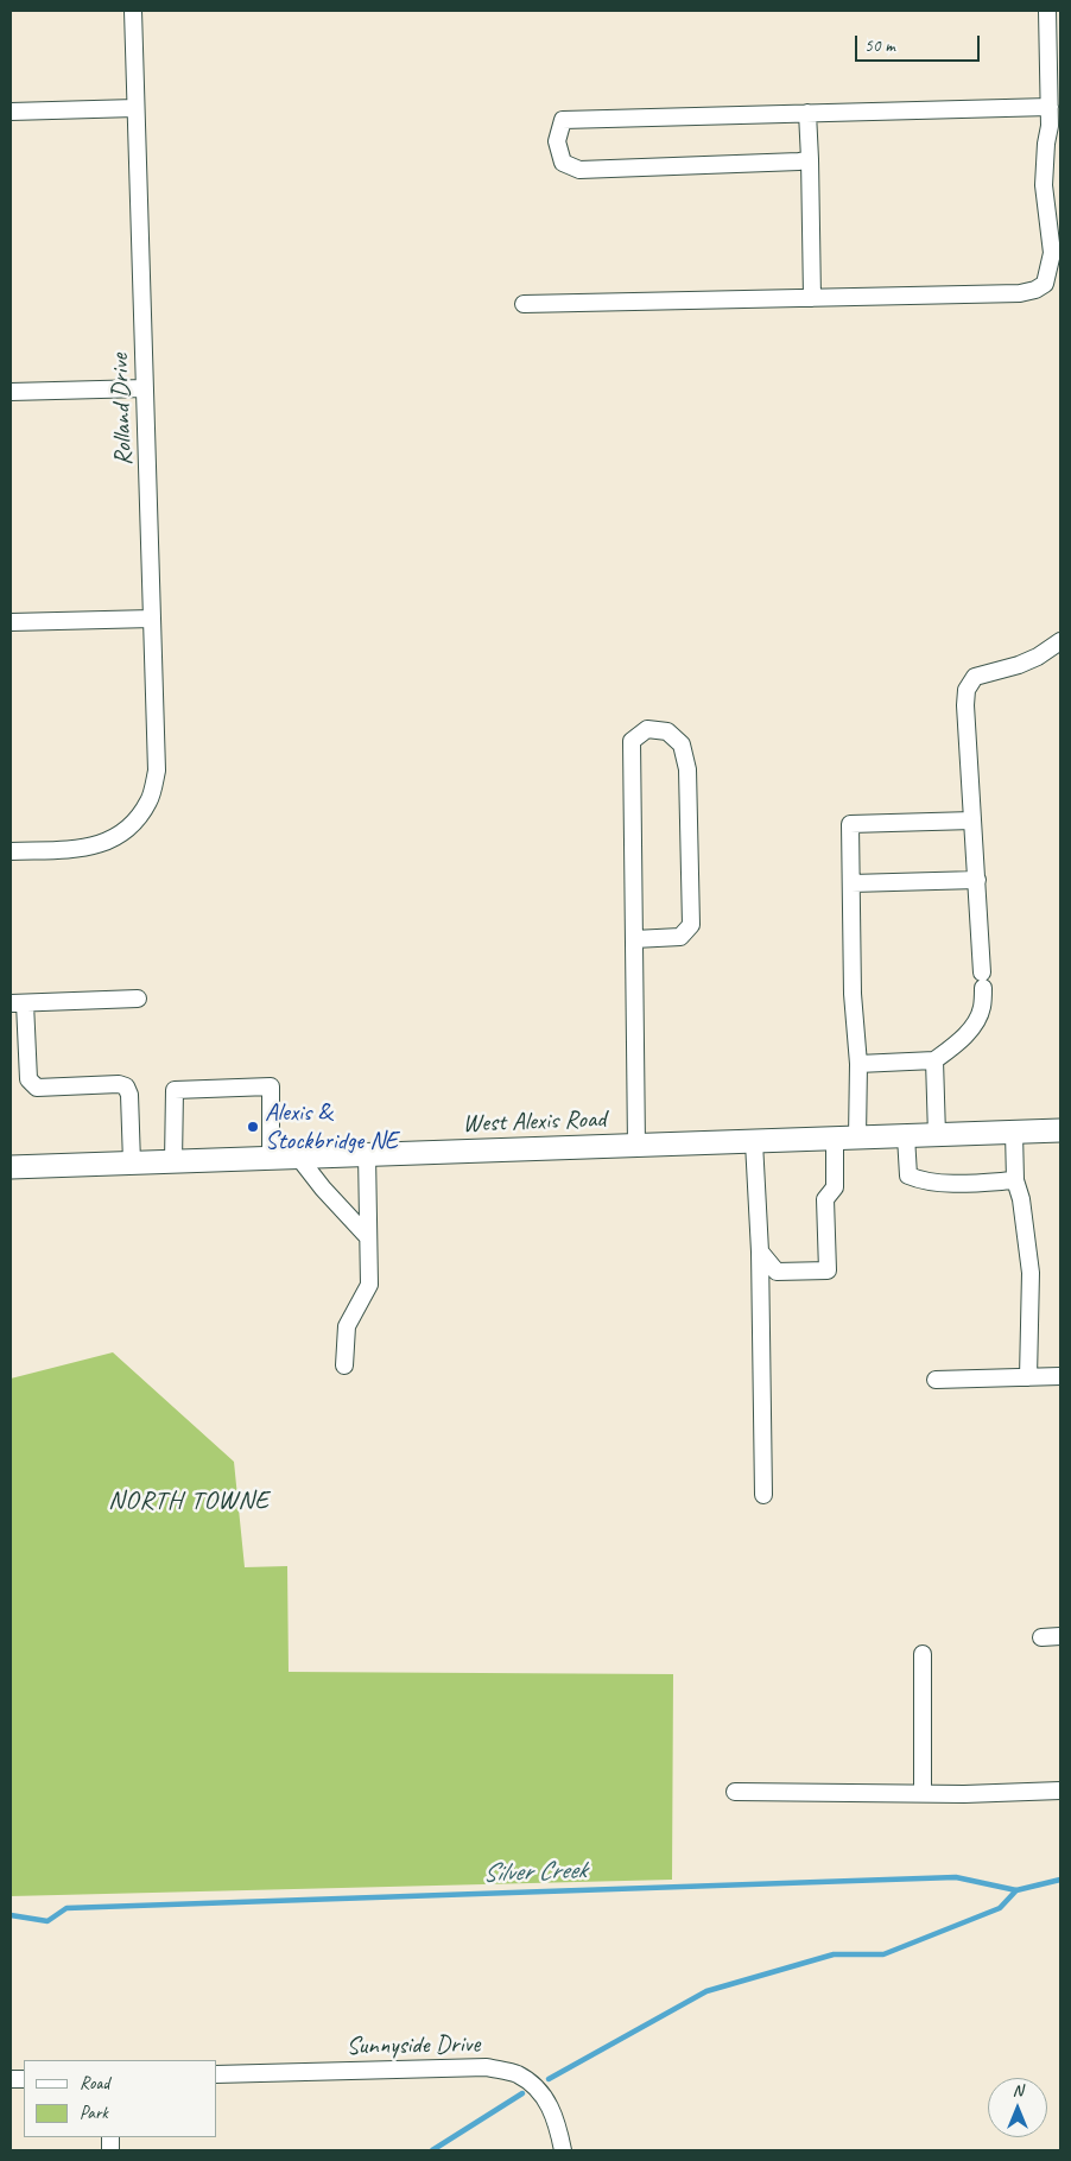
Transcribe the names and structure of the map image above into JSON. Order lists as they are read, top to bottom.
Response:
{
  "streets": {
    "main road": ["West Alexis Road"],
    "street": ["Rolland Drive", "Sunnyside Drive"]
  },
  "districts": ["NORTH TOWNE"],
  "water": ["Silver Creek"],
  "places": ["Alexis & Stockbridge NE"],
  "legend": ["Road", "Park"],
  "scale_bar": "50 m",
  "north": "top"
}
